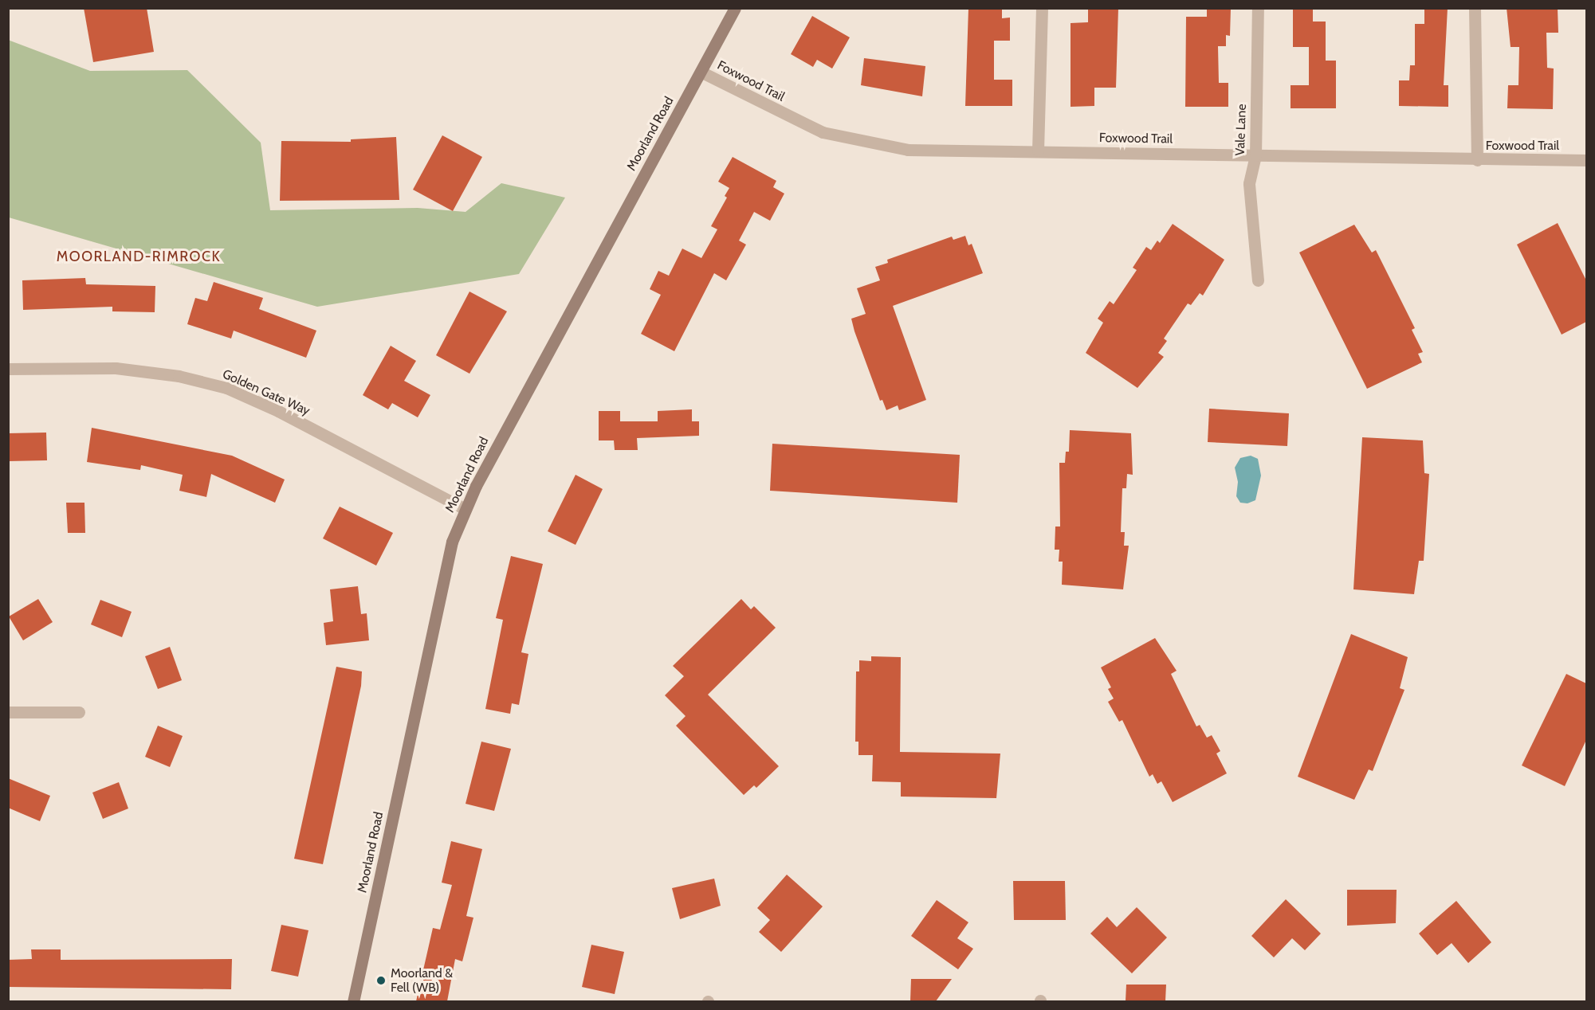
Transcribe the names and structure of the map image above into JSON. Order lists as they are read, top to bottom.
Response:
{
  "streets": {
    "street": [
      "Foxwood Trail",
      "Vale Lane",
      "Moorland Road",
      "Golden Gate Way"
    ]
  },
  "crossings": [
    ["Foxwood Trail", "Vale Lane"],
    ["Foxwood Trail", "Moorland Road"],
    ["Moorland Road", "Golden Gate Way"]
  ],
  "districts": ["MOORLAND-RIMROCK"],
  "places": ["Moorland & Fell (WB)"]
}
